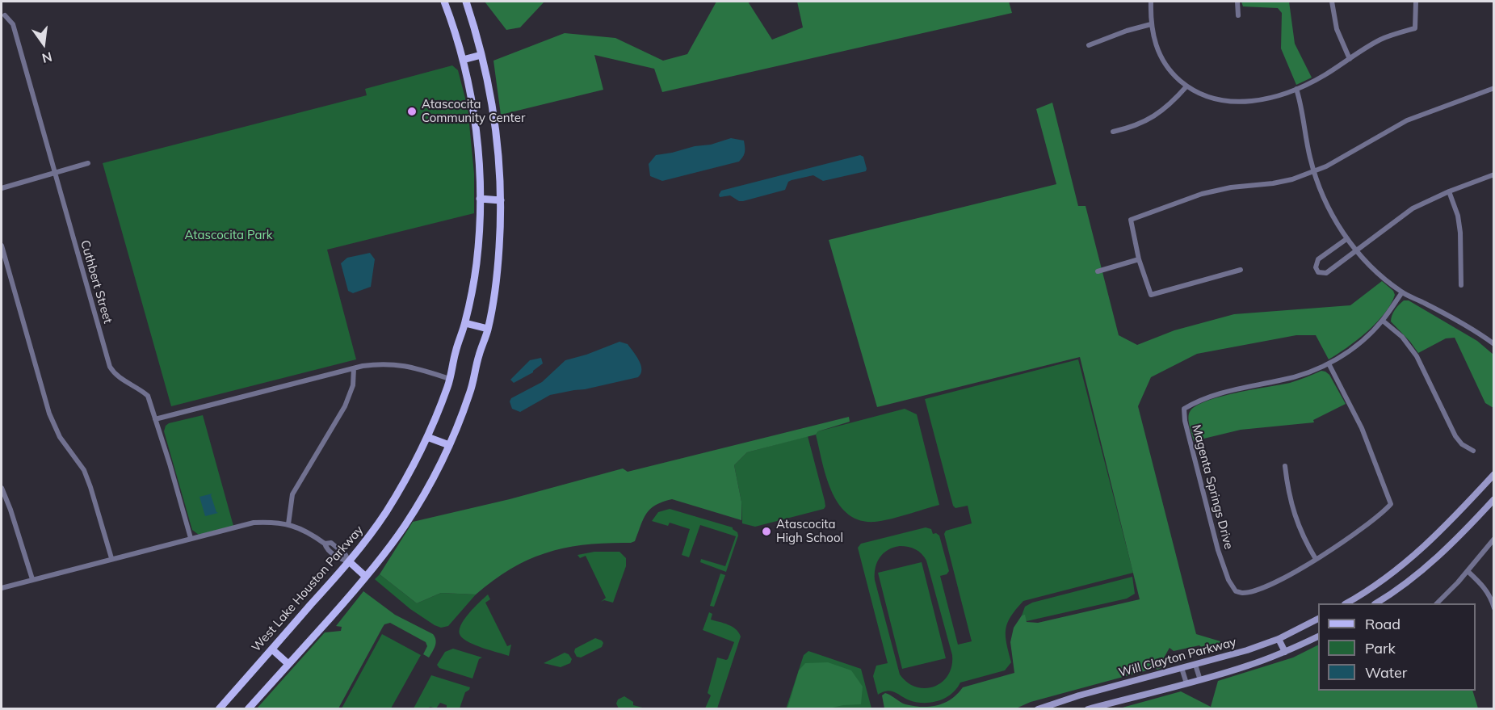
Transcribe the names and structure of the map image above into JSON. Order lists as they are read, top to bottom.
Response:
{
  "streets": {
    "main road": ["West Lake Houston Parkway", "Will Clayton Parkway"],
    "street": ["Cuthbert Street", "Magenta Springs Drive"]
  },
  "parks": ["Atascocita Park"],
  "places": ["Atascocita Community Center", "Atascocita High School"],
  "legend": ["Road", "Park", "Water"],
  "north": "bottom"
}
